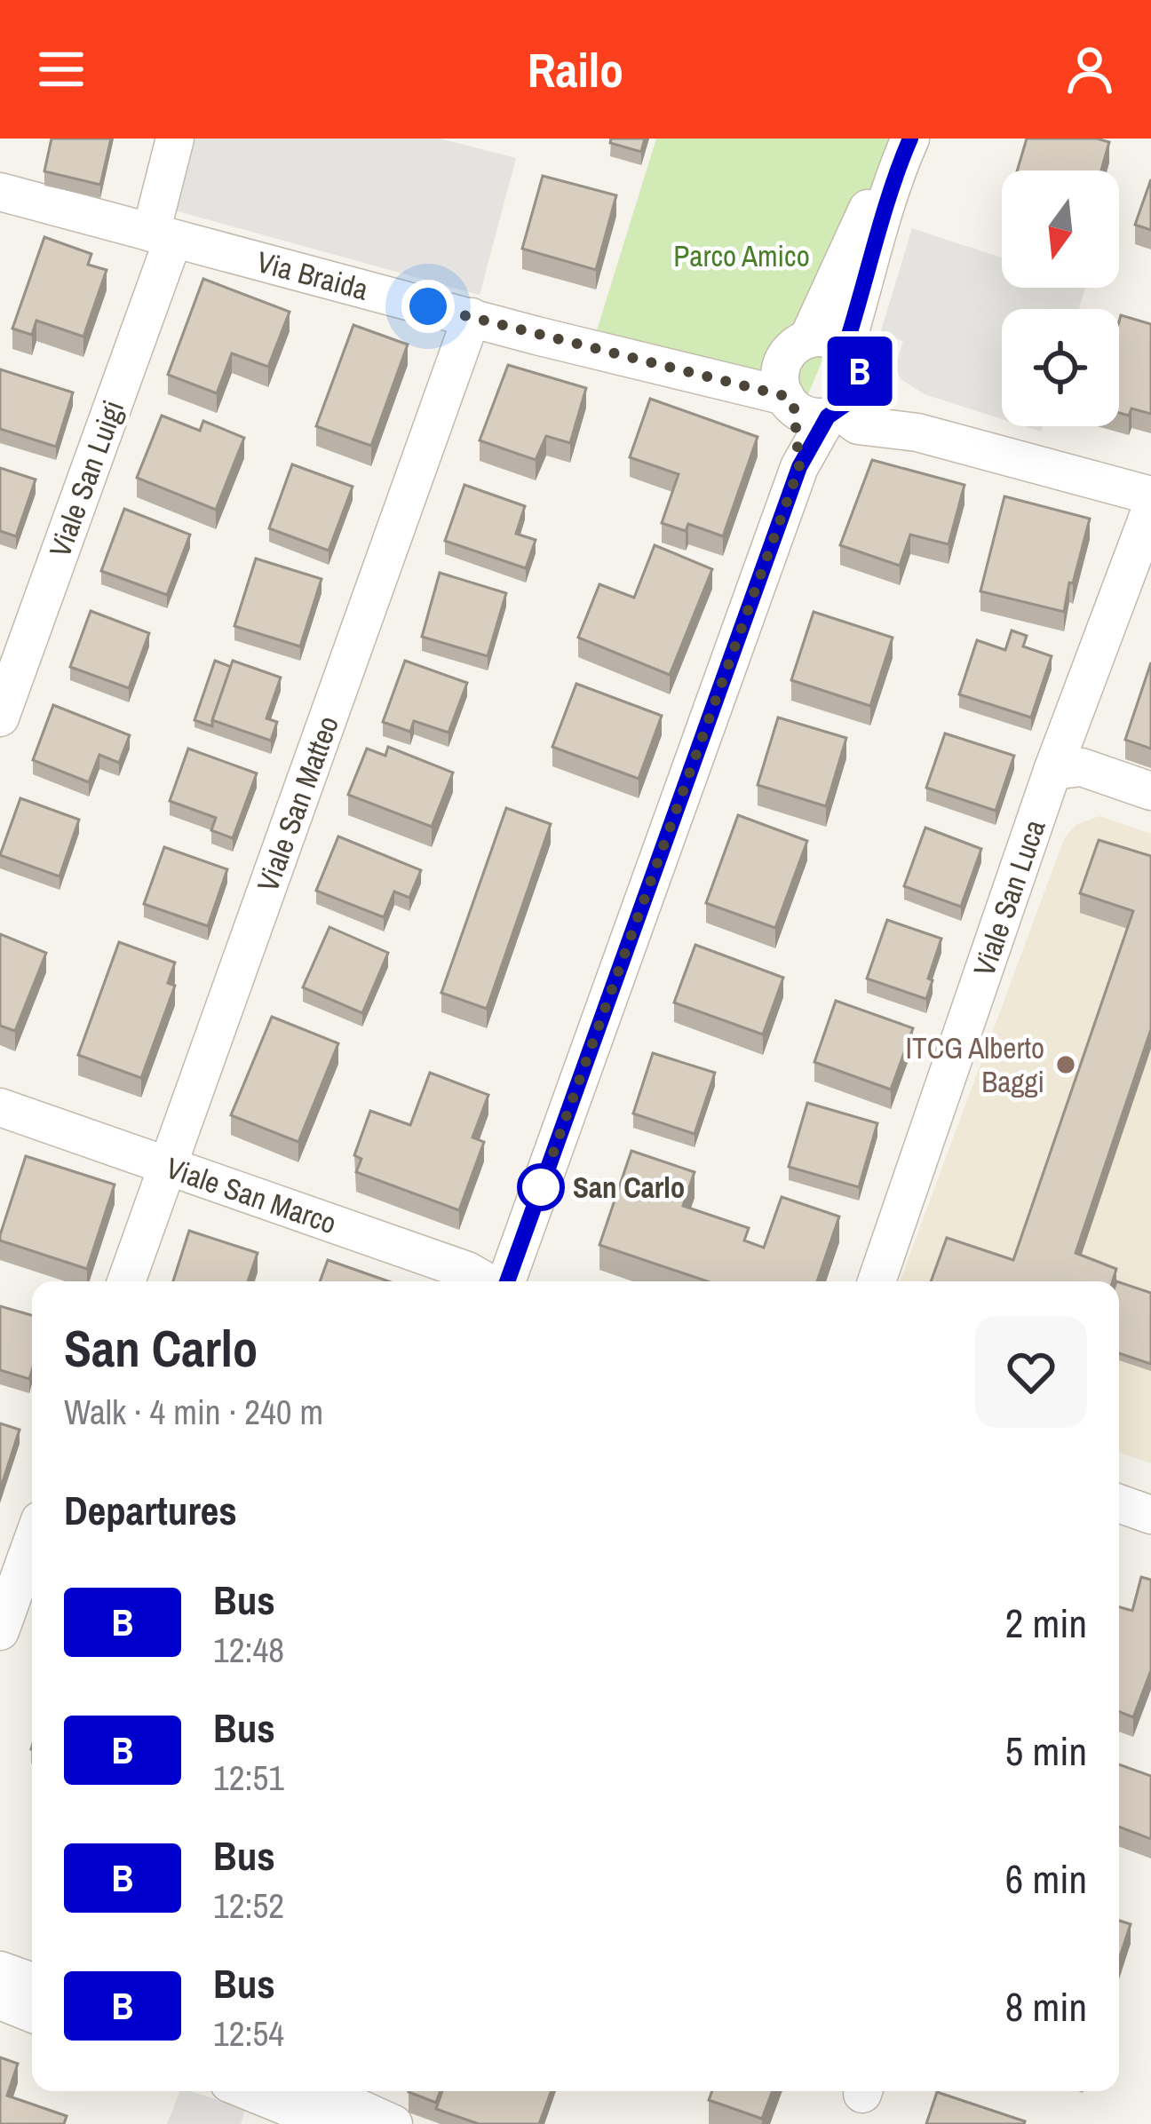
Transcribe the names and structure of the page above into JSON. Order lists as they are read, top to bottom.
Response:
{
  "streets": {
    "street": [
      "Via Braida",
      "Viale San Luigi",
      "Viale San Matteo",
      "Viale San Luca",
      "Viale San Marco"
    ]
  },
  "crossings": [
    ["Via Braida", "Viale San Luigi"],
    ["Via Braida", "Viale San Matteo"],
    ["Viale San Matteo", "Viale San Marco"]
  ],
  "parks": ["Parco Amico"],
  "places": ["ITCG Alberto Baggi", "San Carlo"],
  "lines": ["bus line B"],
  "north": "bottom",
  "page": {
    "header": "Railo",
    "on_map": "B",
    "heading": [
      ["San Carlo", "Walk · 4 min · 240 m"],
      "Departures"
    ],
    "list": [
      {
        "mark": "B",
        "name": "Bus",
        "note": "12:48",
        "value": "2 min"
      },
      {
        "mark": "B",
        "name": "Bus",
        "note": "12:51",
        "value": "5 min"
      },
      {
        "mark": "B",
        "name": "Bus",
        "note": "12:52",
        "value": "6 min"
      },
      {
        "mark": "B",
        "name": "Bus",
        "note": "12:54",
        "value": "8 min"
      }
    ]
  }
}
